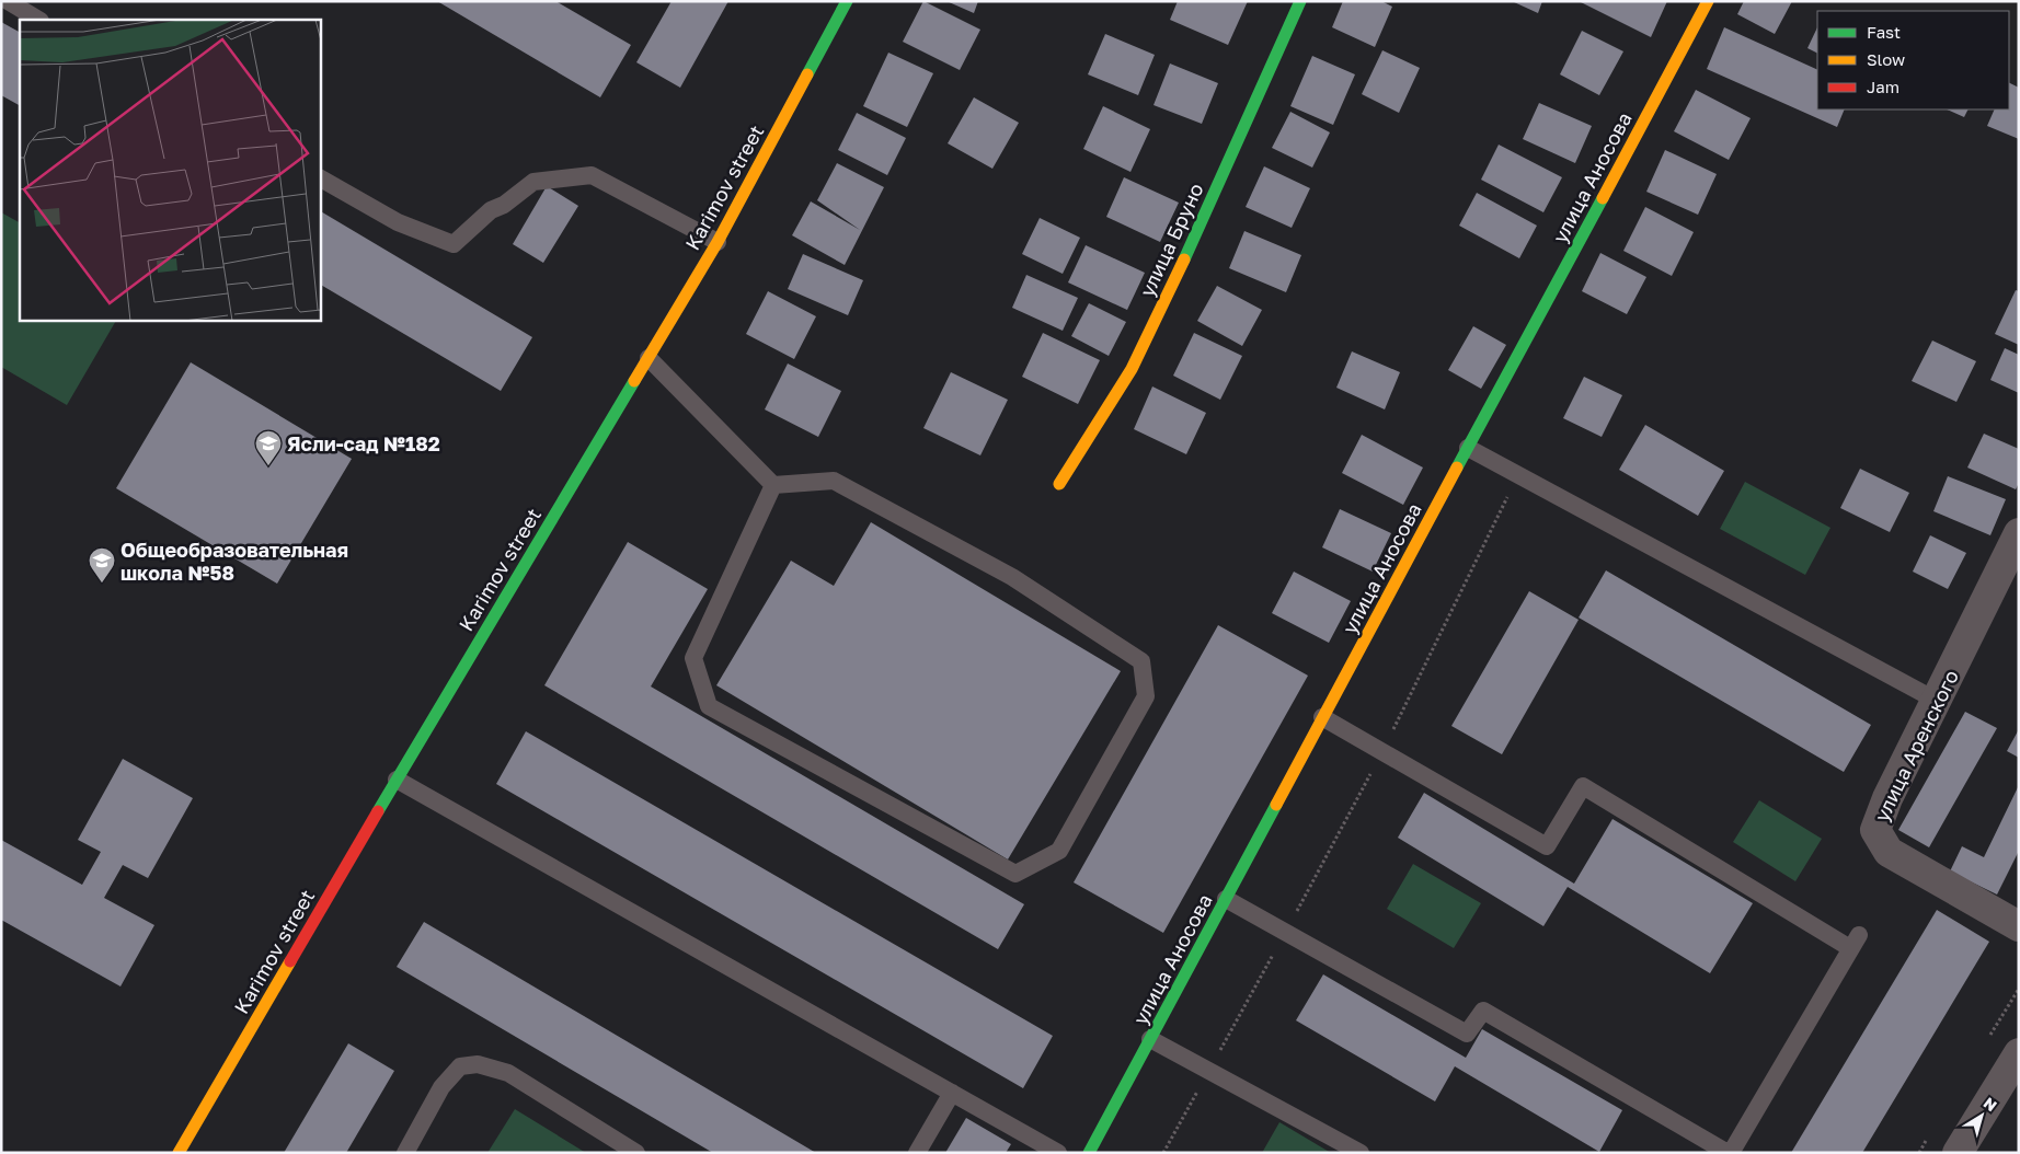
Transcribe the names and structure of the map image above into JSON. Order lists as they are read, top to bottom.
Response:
{
  "streets": {
    "street": [
      "улица Аносова",
      "Karimov street",
      "улица Бруно",
      "улица Аренского"
    ]
  },
  "places": {
    "school or university": ["Ясли-сад №182", "Общеобразовательная школа №58"]
  },
  "legend": ["Fast", "Slow", "Jam"],
  "north": "top right"
}
